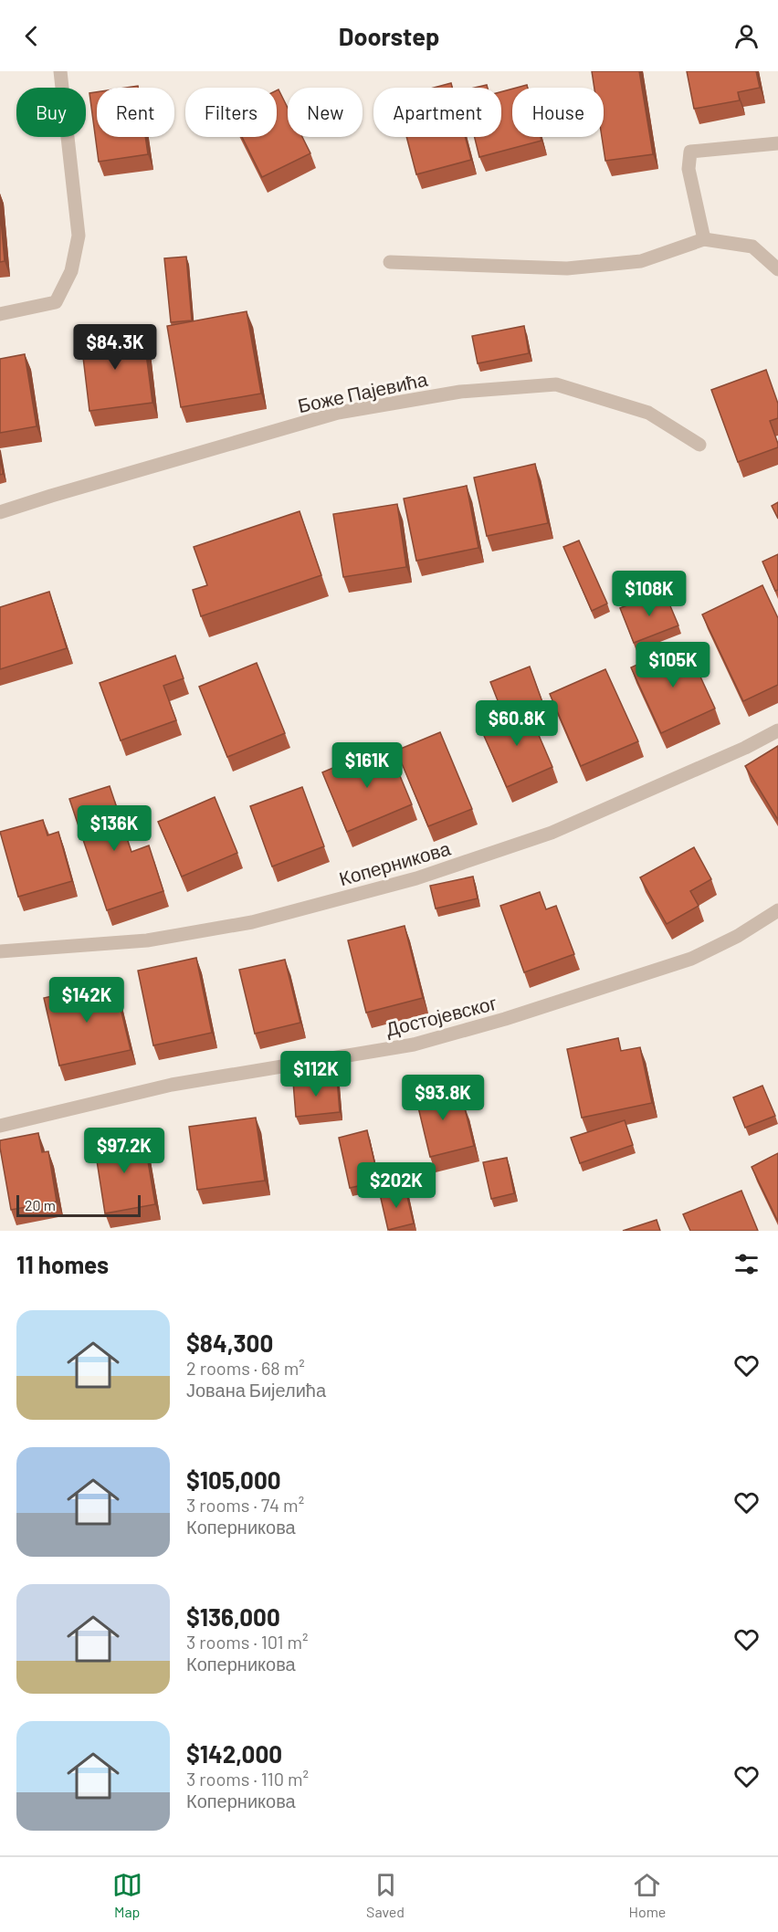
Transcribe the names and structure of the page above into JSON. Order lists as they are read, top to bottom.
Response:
{
  "streets": {
    "street": ["Боже Пајевића", "Коперникова", "Достојевског"]
  },
  "scale_bar": "20 m",
  "page": {
    "header": "Doorstep",
    "chip": [
      "Buy",
      "Rent",
      "Filters",
      "New",
      "Apartment",
      "House"
    ],
    "price": [
      "$84.3K",
      "$108K",
      "$105K",
      "$60.8K",
      "$161K",
      "$136K",
      "$142K",
      "$112K",
      "$93.8K",
      "$97.2K",
      "$202K"
    ],
    "scale": "20 m",
    "heading": "11 homes",
    "list": [
      {
        "name": "$84,300",
        "note": "2 rooms · 68 m² · Јована Бијелића"
      },
      {
        "name": "$105,000",
        "note": "3 rooms · 74 m² · Коперникова"
      },
      {
        "name": "$136,000",
        "note": "3 rooms · 101 m² · Коперникова"
      },
      {
        "name": "$142,000",
        "note": "3 rooms · 110 m² · Коперникова"
      }
    ],
    "tabs": ["Map", "Saved", "Home"]
  }
}
